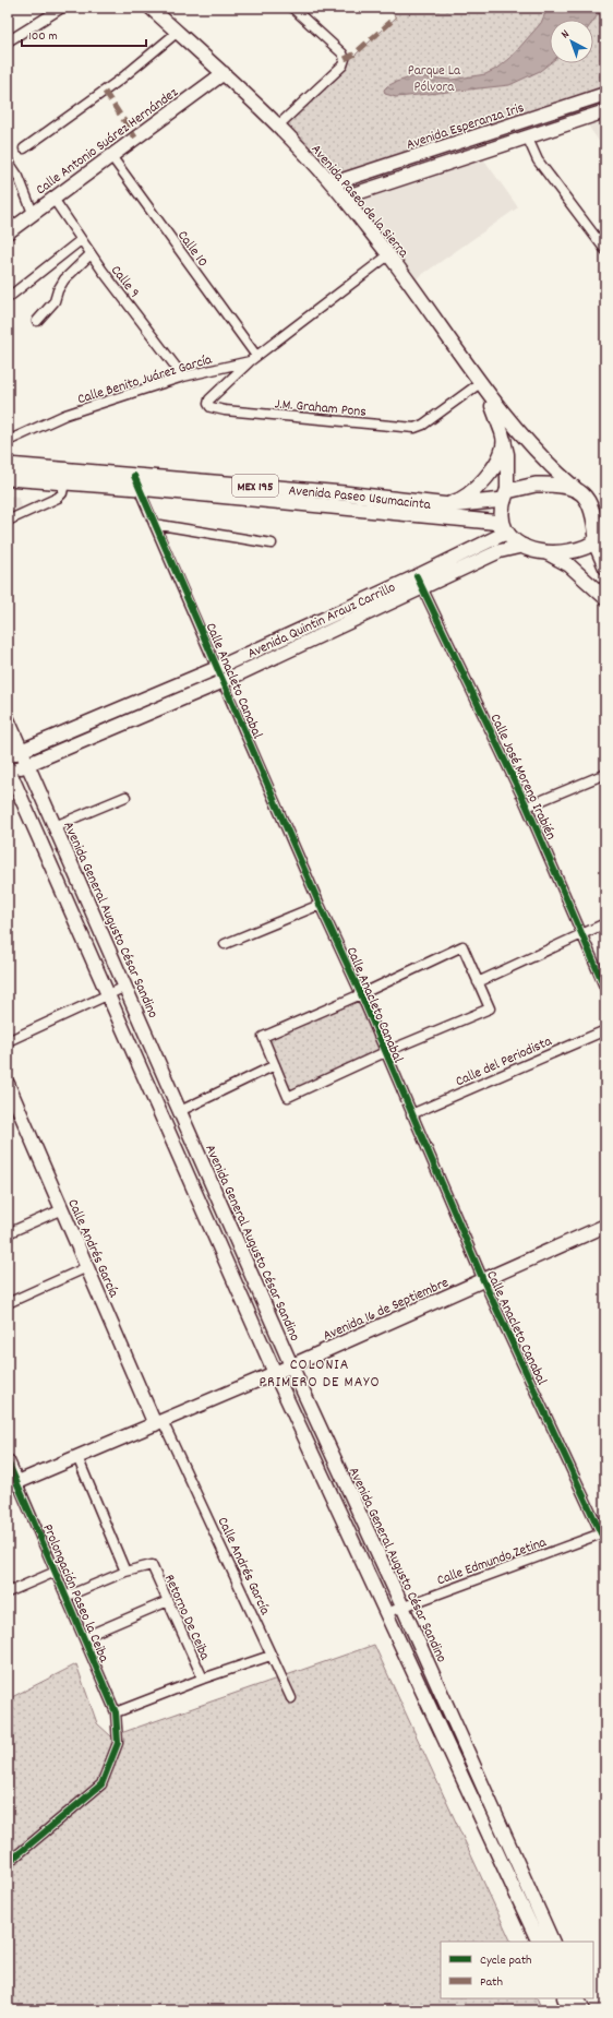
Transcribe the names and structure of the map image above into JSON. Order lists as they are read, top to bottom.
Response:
{
  "streets": {
    "main road": [
      "Avenida Esperanza Iris",
      "Calle Antonio Suárez Hernández",
      "Avenida Paseo de la Sierra",
      "MEX 195",
      "Avenida Paseo Usumacinta",
      "Avenida Quintin Arauz Carrillo",
      "Avenida General Augusto César Sandino",
      "Calle Andrés García",
      "Avenida 16 de Septiembre"
    ],
    "street": [
      "Calle 10",
      "Calle 9",
      "Calle Benito Juárez García",
      "J.M. Graham Pons",
      "Calle Anacleto Canabal",
      "Calle José Moreno Irabién",
      "Calle del Periodista",
      "Calle Edmundo Zetina",
      "Prolongación Paseo la Ceiba",
      "Retorno De Ceiba"
    ]
  },
  "crossings": [
    ["Avenida Esperanza Iris", "Avenida Paseo de la Sierra"],
    ["Calle Antonio Suárez Hernández", "Avenida Paseo de la Sierra"],
    ["Calle Antonio Suárez Hernández", "Calle 10"],
    ["Calle Antonio Suárez Hernández", "Calle 9"],
    ["Avenida Paseo de la Sierra", "Calle Benito Juárez García"],
    ["Avenida Paseo de la Sierra", "J.M. Graham Pons"],
    ["Avenida Paseo de la Sierra", "Avenida Paseo Usumacinta"],
    ["Avenida Paseo de la Sierra", "Avenida Quintin Arauz Carrillo"],
    ["Calle 10", "Calle Benito Juárez García"],
    ["Calle 10", "J.M. Graham Pons"],
    ["Calle 9", "Calle Benito Juárez García"],
    ["Calle Benito Juárez García", "J.M. Graham Pons"],
    ["Avenida Paseo Usumacinta", "Avenida Quintin Arauz Carrillo"],
    ["Avenida Paseo Usumacinta", "Calle Anacleto Canabal"],
    ["Avenida Quintin Arauz Carrillo", "Calle Anacleto Canabal"],
    ["Avenida Quintin Arauz Carrillo", "Calle José Moreno Irabién"],
    ["Avenida Quintin Arauz Carrillo", "Avenida General Augusto César Sandino"],
    ["Calle Anacleto Canabal", "Calle del Periodista"],
    ["Calle Anacleto Canabal", "Avenida 16 de Septiembre"],
    ["Calle Anacleto Canabal", "Calle Edmundo Zetina"],
    ["Avenida General Augusto César Sandino", "Avenida 16 de Septiembre"],
    ["Avenida General Augusto César Sandino", "Calle Edmundo Zetina"],
    ["Calle Andrés García", "Avenida 16 de Septiembre"],
    ["Avenida 16 de Septiembre", "Prolongación Paseo la Ceiba"]
  ],
  "districts": ["COLONIA PRIMERO DE MAYO"],
  "parks": ["Parque La Pólvora"],
  "legend": ["Cycle path", "Path"],
  "scale_bar": "100 m",
  "north": "top left"
}
